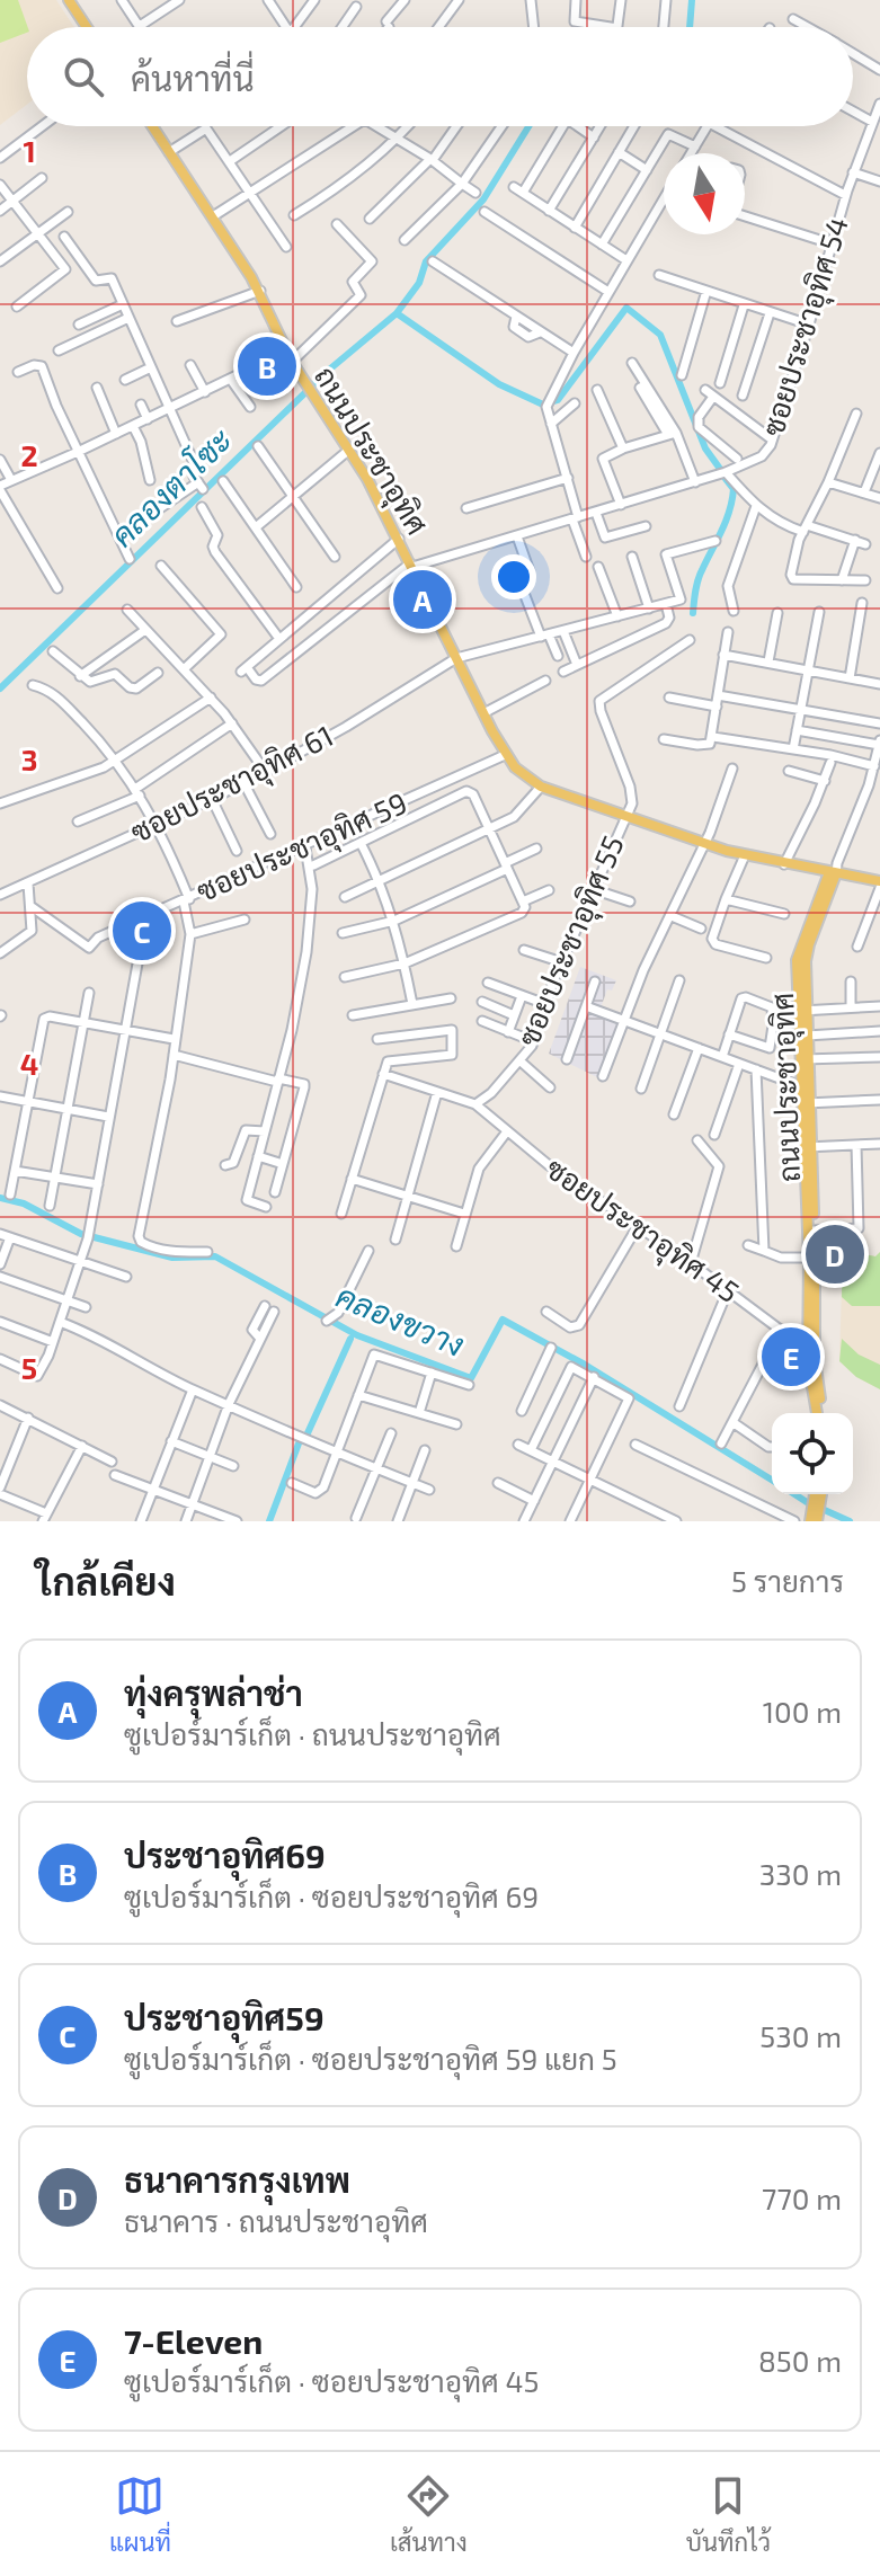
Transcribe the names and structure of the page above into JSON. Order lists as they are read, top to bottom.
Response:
{
  "streets": {
    "main road": ["ถนนประชาอุทิศ"],
    "street": [
      "ซอยประชาอุทิศ 54",
      "ซอยประชาอุทิศ 61",
      "ซอยประชาอุทิศ 59",
      "ซอยประชาอุทิศ 55",
      "ซอยประชาอุทิศ 45"
    ]
  },
  "crossings": [
    ["ซอยประชาอุทิศ 54", "ถนนประชาอุทิศ"],
    ["ถนนประชาอุทิศ", "ซอยประชาอุทิศ 61"],
    ["ถนนประชาอุทิศ", "ซอยประชาอุทิศ 59"],
    ["ถนนประชาอุทิศ", "ซอยประชาอุทิศ 55"],
    ["ถนนประชาอุทิศ", "ซอยประชาอุทิศ 45"],
    ["ซอยประชาอุทิศ 55", "ซอยประชาอุทิศ 45"]
  ],
  "water": ["คลองตาโซะ", "คลองขวาง"],
  "north": "bottom",
  "page": {
    "search": "ค้นหาที่นี่",
    "pins": [
      "B",
      "A",
      "C",
      "D",
      "E"
    ],
    "heading": ["ใกล้เคียง", "5 รายการ"],
    "list": [
      {
        "mark": "A",
        "name": "ทุ่งครุพล่าช่า",
        "note": "ซูเปอร์มาร์เก็ต · ถนนประชาอุทิศ",
        "value": "100 m"
      },
      {
        "mark": "B",
        "name": "ประชาอุทิศ69",
        "note": "ซูเปอร์มาร์เก็ต · ซอยประชาอุทิศ 69",
        "value": "330 m"
      },
      {
        "mark": "C",
        "name": "ประชาอุทิศ59",
        "note": "ซูเปอร์มาร์เก็ต · ซอยประชาอุทิศ 59 แยก 5",
        "value": "530 m"
      },
      {
        "mark": "D",
        "name": "ธนาคารกรุงเทพ",
        "note": "ธนาคาร · ถนนประชาอุทิศ",
        "value": "770 m"
      },
      {
        "mark": "E",
        "name": "7-Eleven",
        "note": "ซูเปอร์มาร์เก็ต · ซอยประชาอุทิศ 45",
        "value": "850 m"
      }
    ],
    "nav": ["แผนที่", "เส้นทาง", "บันทึกไว้"]
  },
  "grid": {
    "rows": [
      "1",
      "2",
      "3",
      "4",
      "5"
    ]
  }
}
